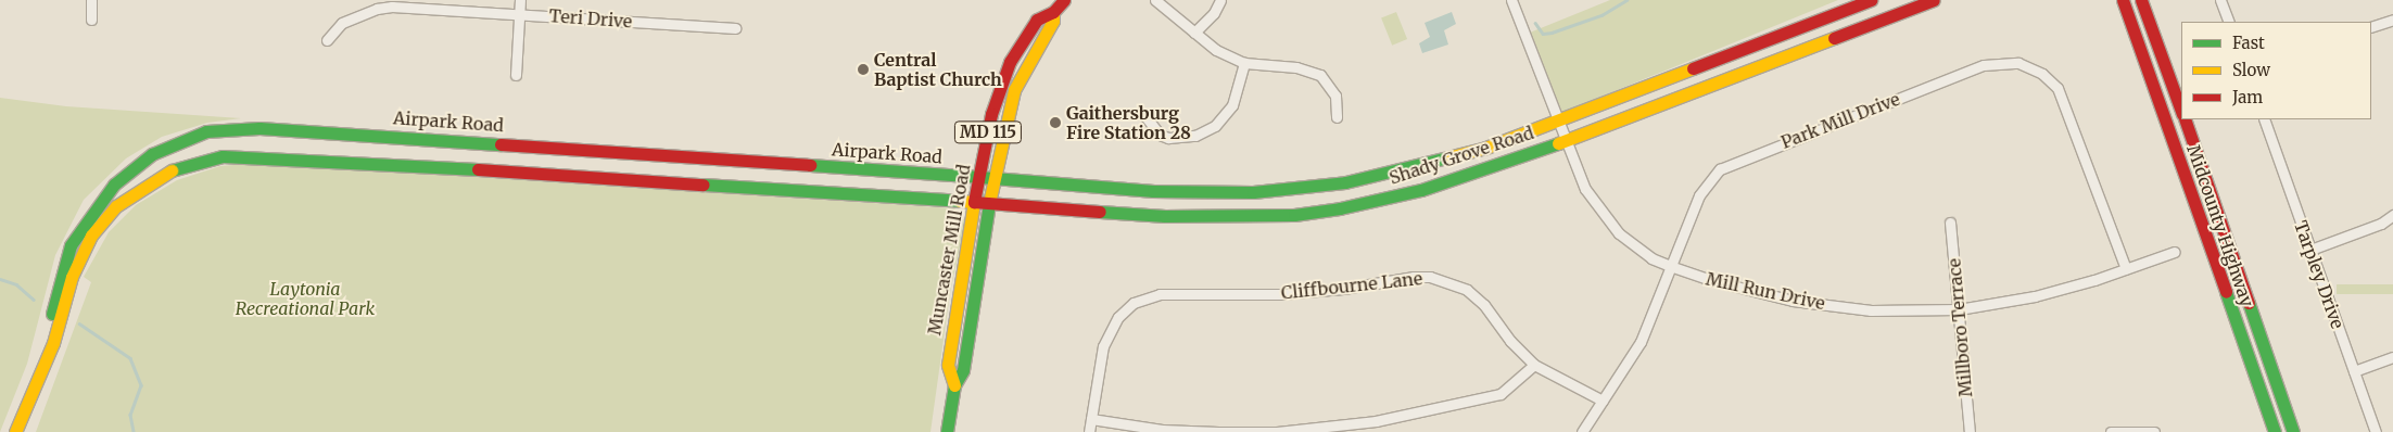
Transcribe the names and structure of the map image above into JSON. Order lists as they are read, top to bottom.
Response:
{
  "streets": {
    "main road": [
      "Airpark Road",
      "MD 115",
      "Shady Grove Road",
      "Midcounty Highway",
      "Muncaster Mill Road"
    ],
    "street": [
      "Teri Drive",
      "Park Mill Drive",
      "Tarpley Drive",
      "Cliffbourne Lane",
      "Mill Run Drive",
      "Millboro Terrace"
    ]
  },
  "crossings": [
    ["Park Mill Drive", "Cliffbourne Lane"],
    ["Park Mill Drive", "Mill Run Drive"],
    ["Airpark Road", "Shady Grove Road"],
    ["Airpark Road", "Muncaster Mill Road"],
    ["Shady Grove Road", "Muncaster Mill Road"],
    ["Shady Grove Road", "Mill Run Drive"],
    ["Mill Run Drive", "Millboro Terrace"]
  ],
  "parks": ["Laytonia Recreational Park"],
  "places": ["Central Baptist Church", "Gaithersburg Fire Station 28"],
  "legend": ["Fast", "Slow", "Jam"]
}
